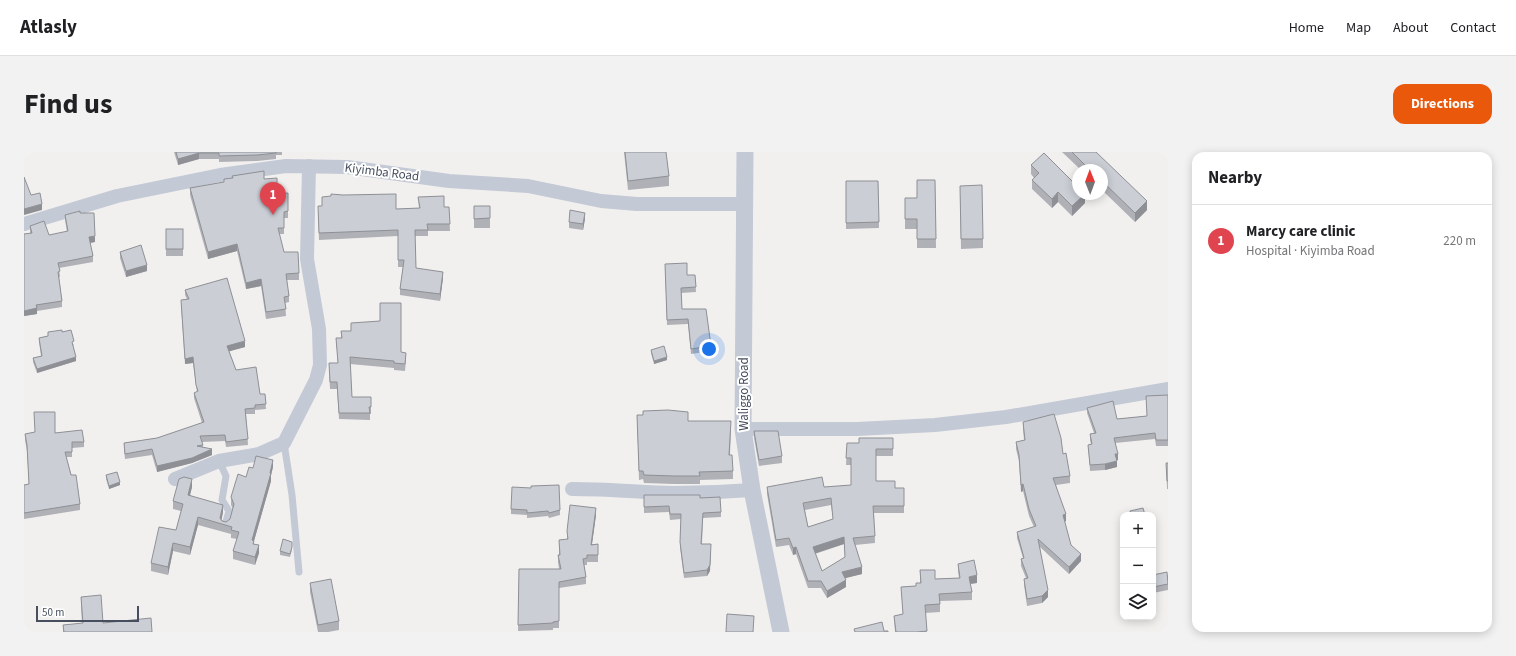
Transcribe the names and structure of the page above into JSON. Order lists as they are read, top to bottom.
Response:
{
  "streets": {
    "street": ["Kiyimba Road", "Waliggo Road"]
  },
  "crossings": [
    ["Kiyimba Road", "Waliggo Road"]
  ],
  "scale_bar": "50 m",
  "north": "top",
  "page": {
    "header": "Atlasly",
    "nav": [
      "Home",
      "Map",
      "About",
      "Contact"
    ],
    "title": "Find us",
    "buttons": "Directions",
    "heading": "Nearby",
    "pins": "1",
    "list": [
      {
        "mark": "1",
        "name": "Marcy care clinic",
        "note": "Hospital · Kiyimba Road",
        "value": "220 m"
      }
    ],
    "map_buttons": ["+", "−"],
    "scale": "50 m"
  }
}
